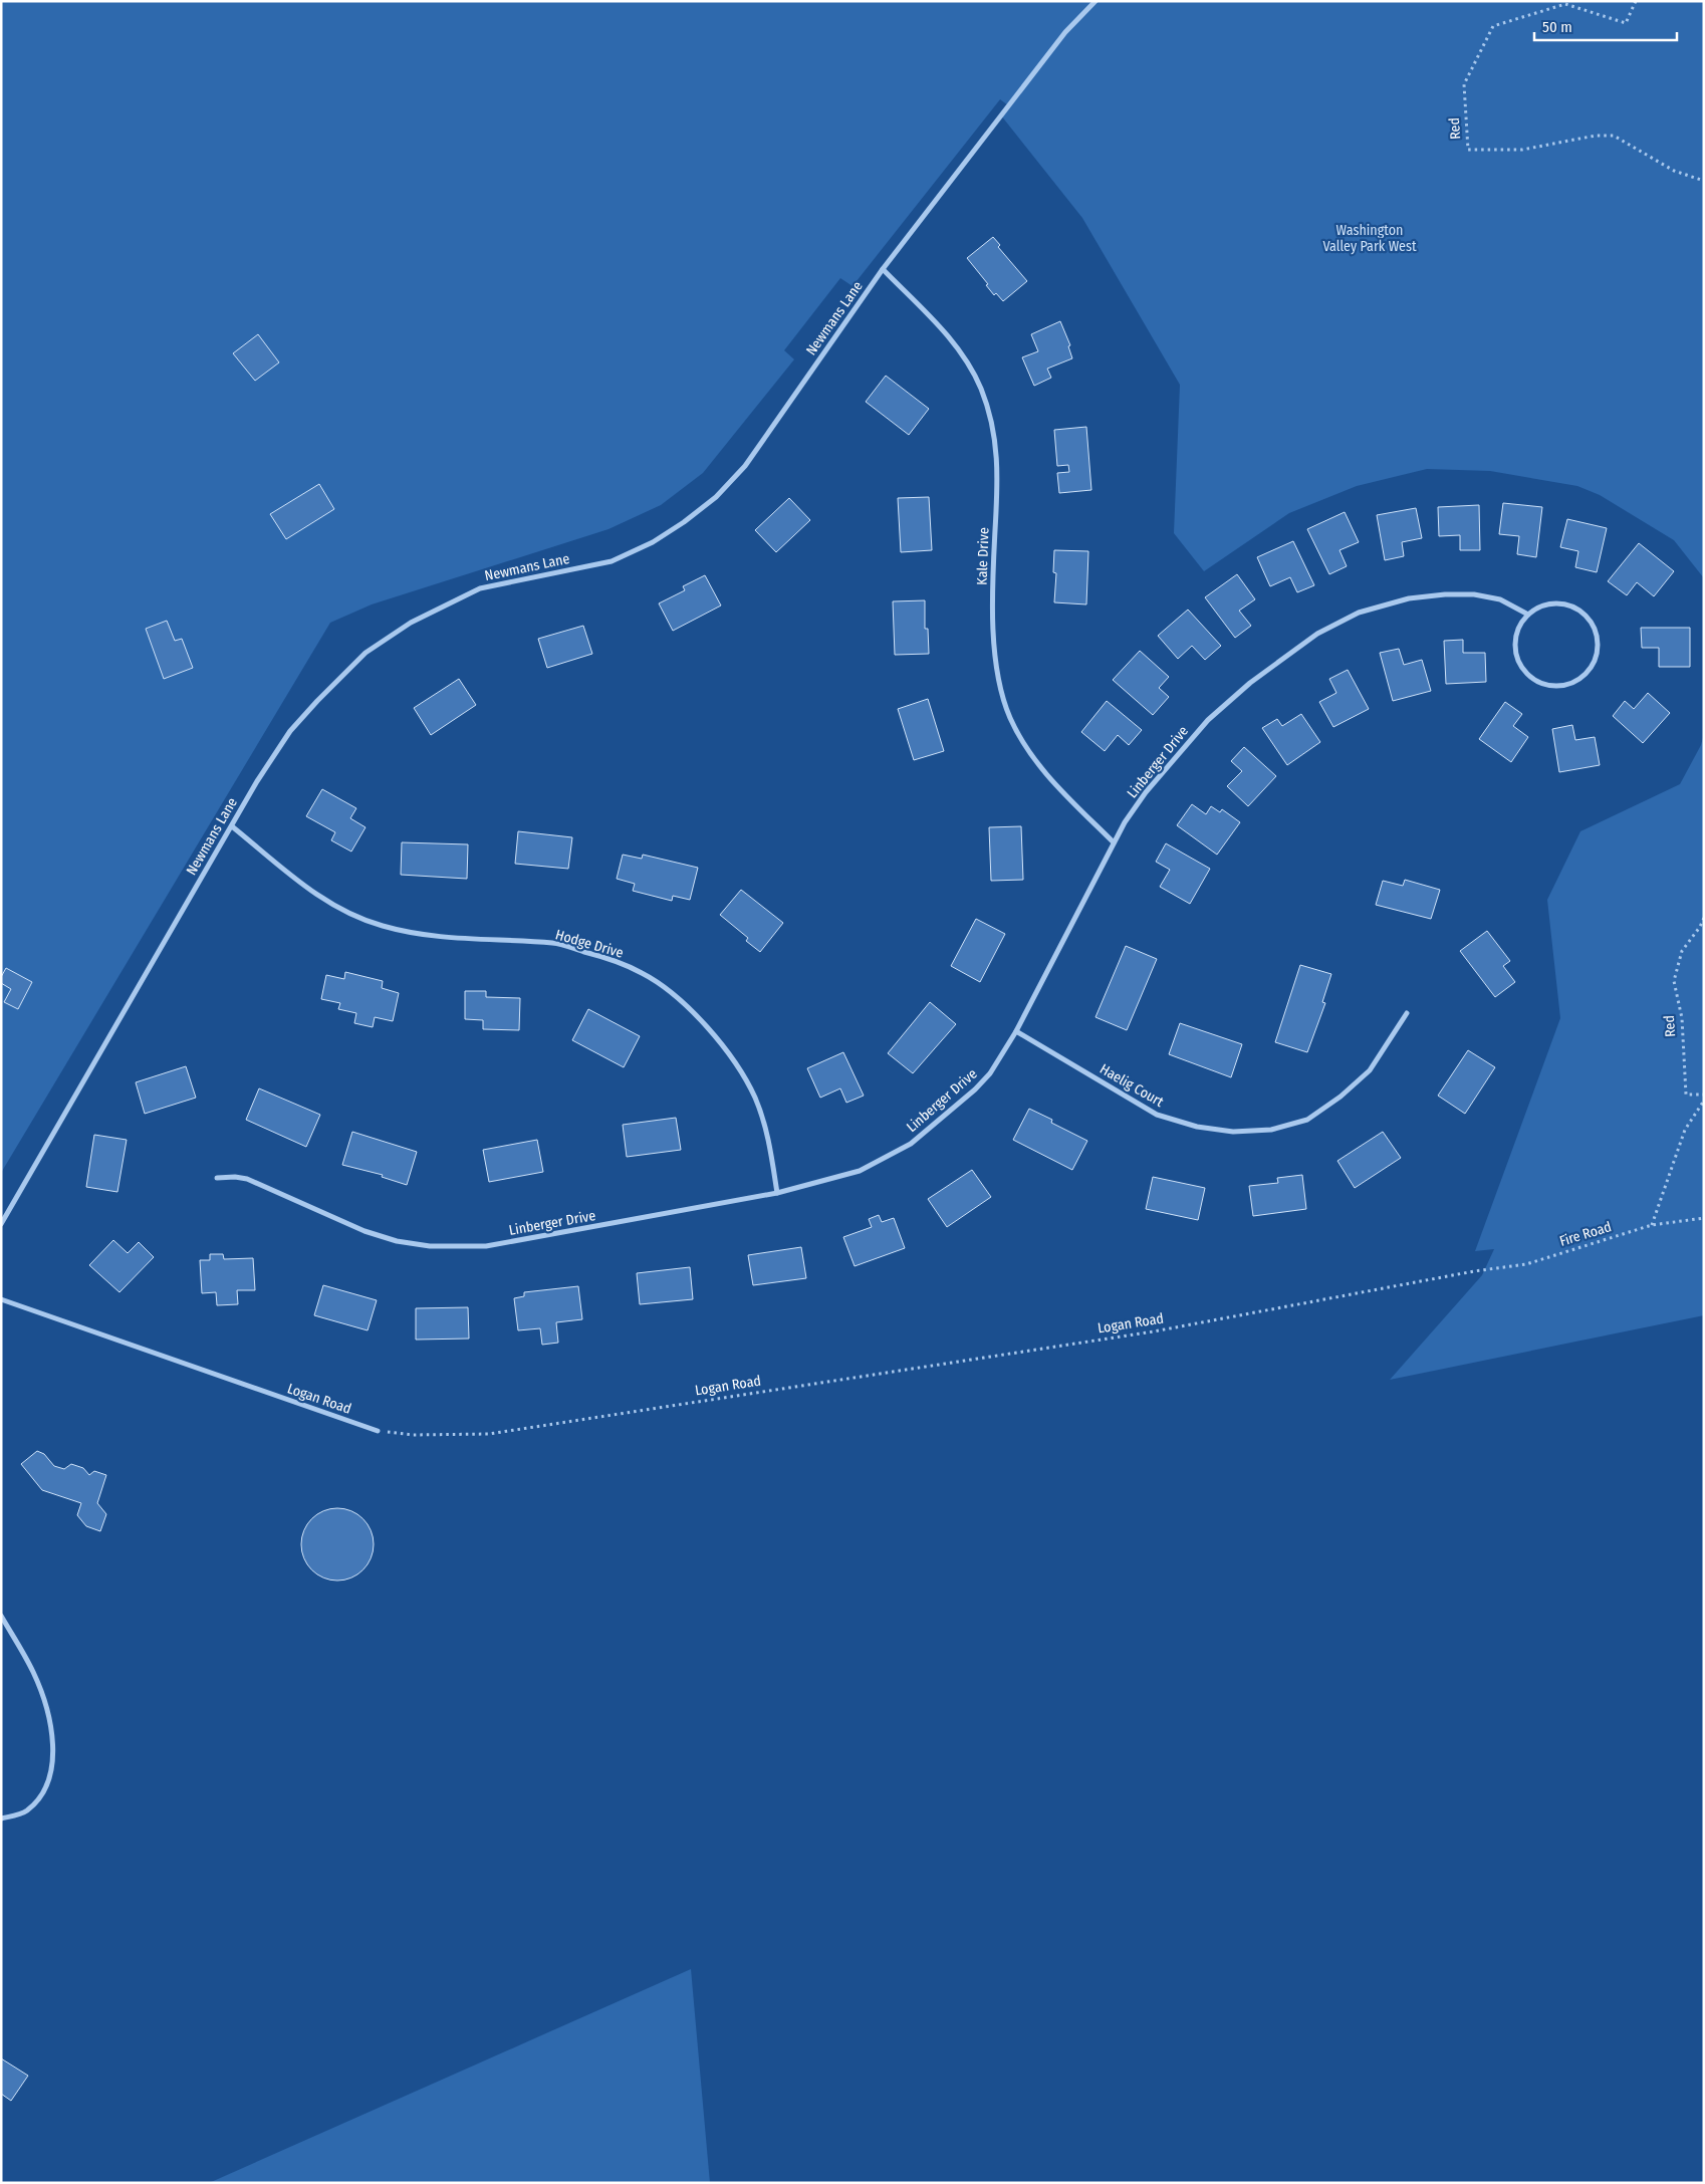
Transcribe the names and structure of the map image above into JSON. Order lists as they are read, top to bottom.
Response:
{
  "streets": {
    "street": [
      "Newmans Lane",
      "Kale Drive",
      "Linberger Drive",
      "Hodge Drive",
      "Haelig Court",
      "Logan Road"
    ],
    "path": ["Red", "Fire Road"]
  },
  "crossings": [
    ["Newmans Lane", "Kale Drive"],
    ["Newmans Lane", "Hodge Drive"],
    ["Kale Drive", "Linberger Drive"],
    ["Linberger Drive", "Hodge Drive"],
    ["Linberger Drive", "Haelig Court"],
    ["Fire Road", "Logan Road"]
  ],
  "parks": ["Washington Valley Park West"],
  "scale_bar": "50 m"
}
